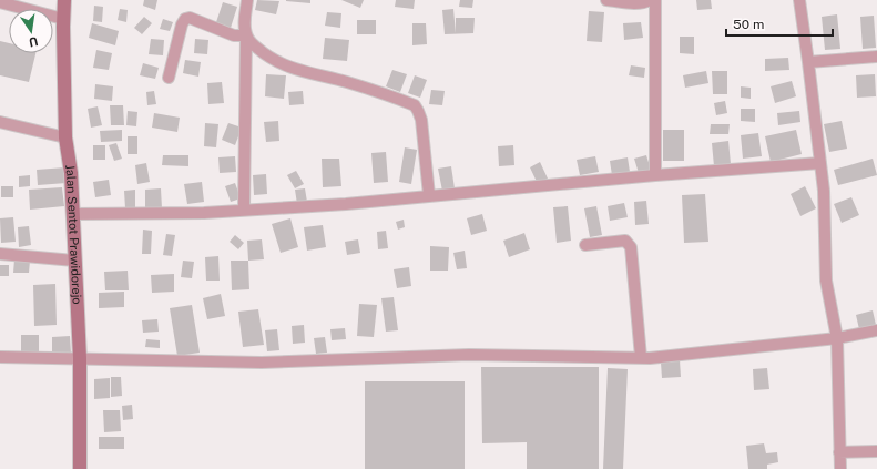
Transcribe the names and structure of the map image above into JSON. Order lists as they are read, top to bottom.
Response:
{
  "streets": {
    "main road": ["Jalan Sentot Prawidorejo"]
  },
  "scale_bar": "50 m",
  "north": "bottom"
}
